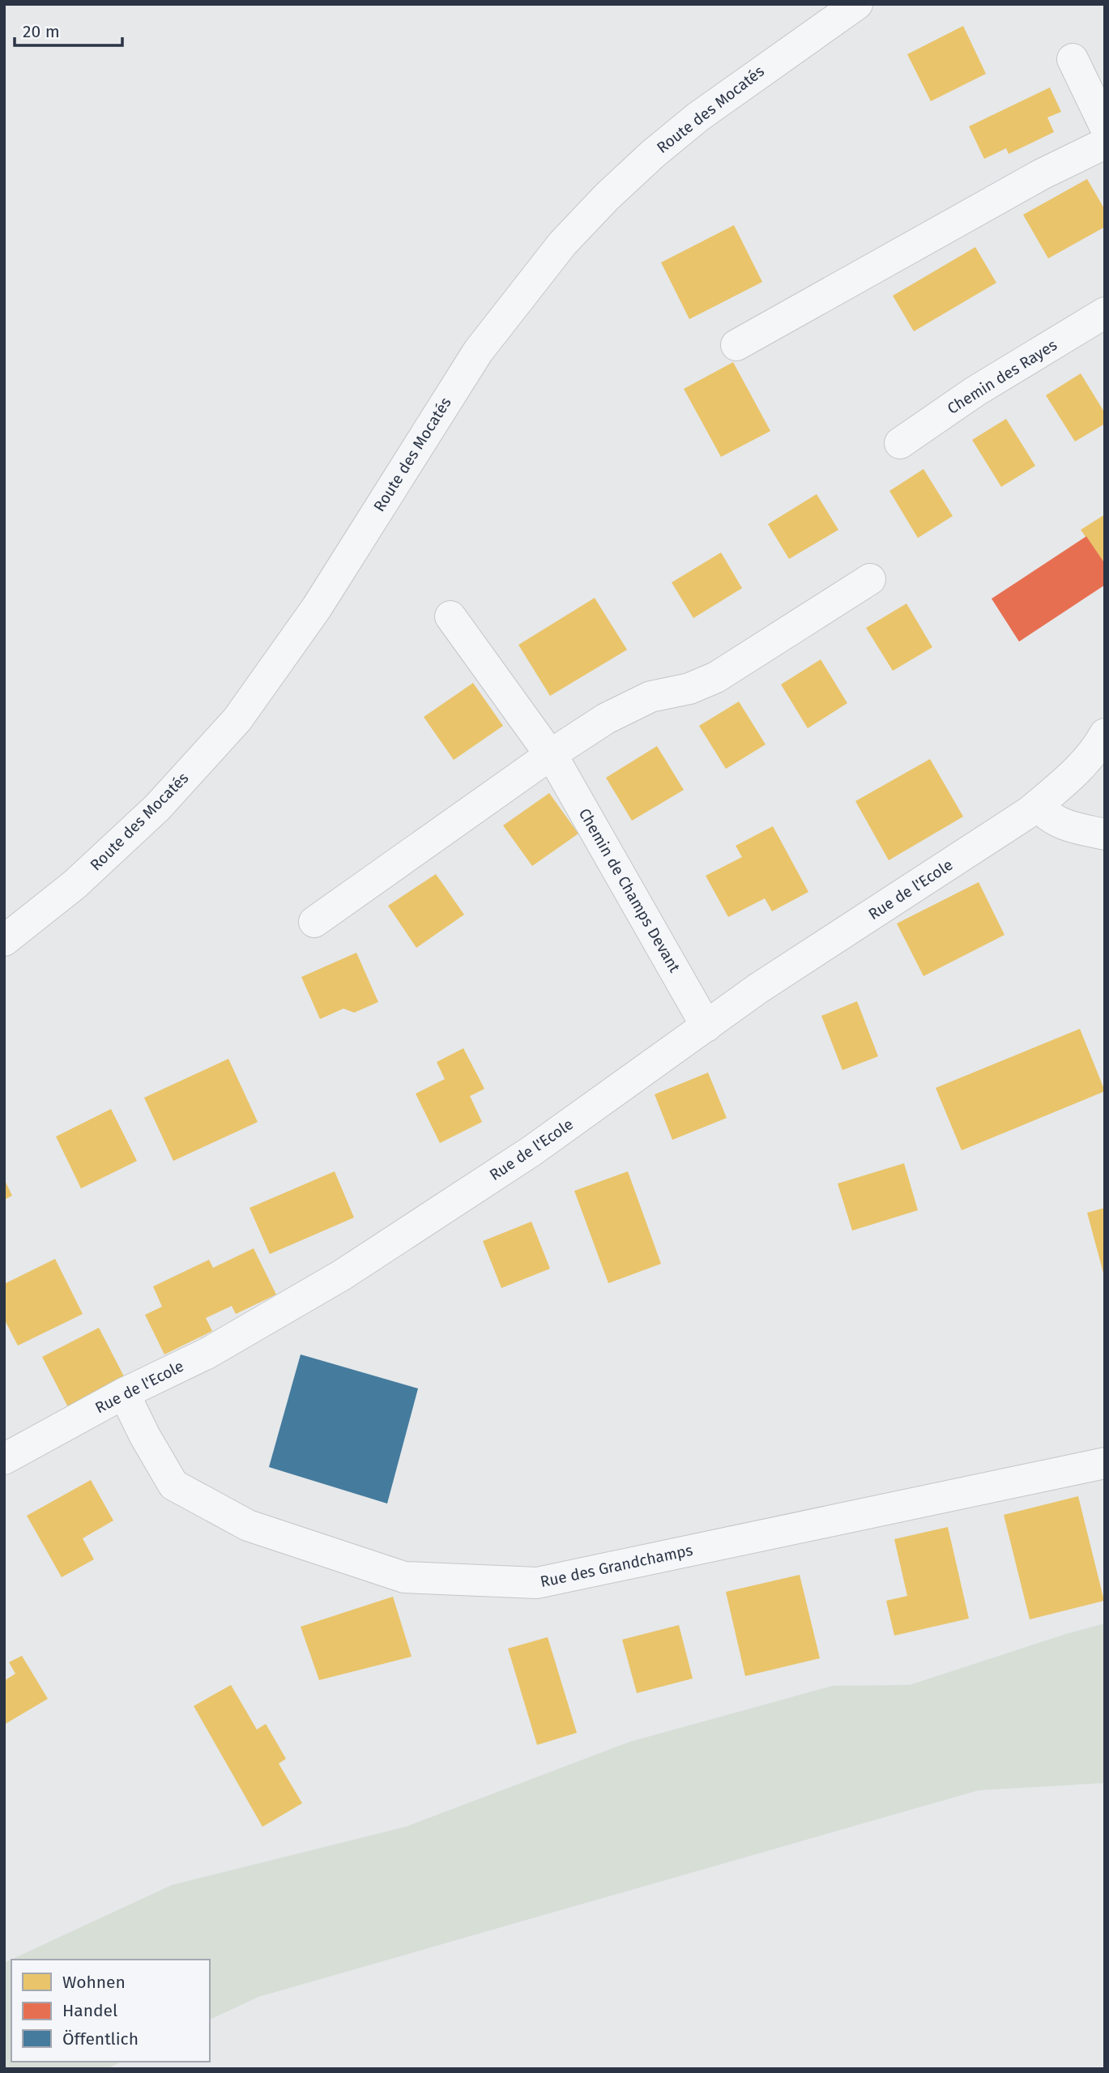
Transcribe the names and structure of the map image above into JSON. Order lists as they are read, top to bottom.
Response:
{
  "streets": {
    "street": [
      "Route des Mocatés",
      "Chemin des Rayes",
      "Rue de l'Ecole",
      "Chemin de Champs Devant",
      "Rue des Grandchamps"
    ]
  },
  "crossings": [
    ["Rue de l'Ecole", "Chemin de Champs Devant"],
    ["Rue de l'Ecole", "Rue des Grandchamps"]
  ],
  "legend": ["Wohnen", "Handel", "Öffentlich"],
  "scale_bar": "20 m"
}
